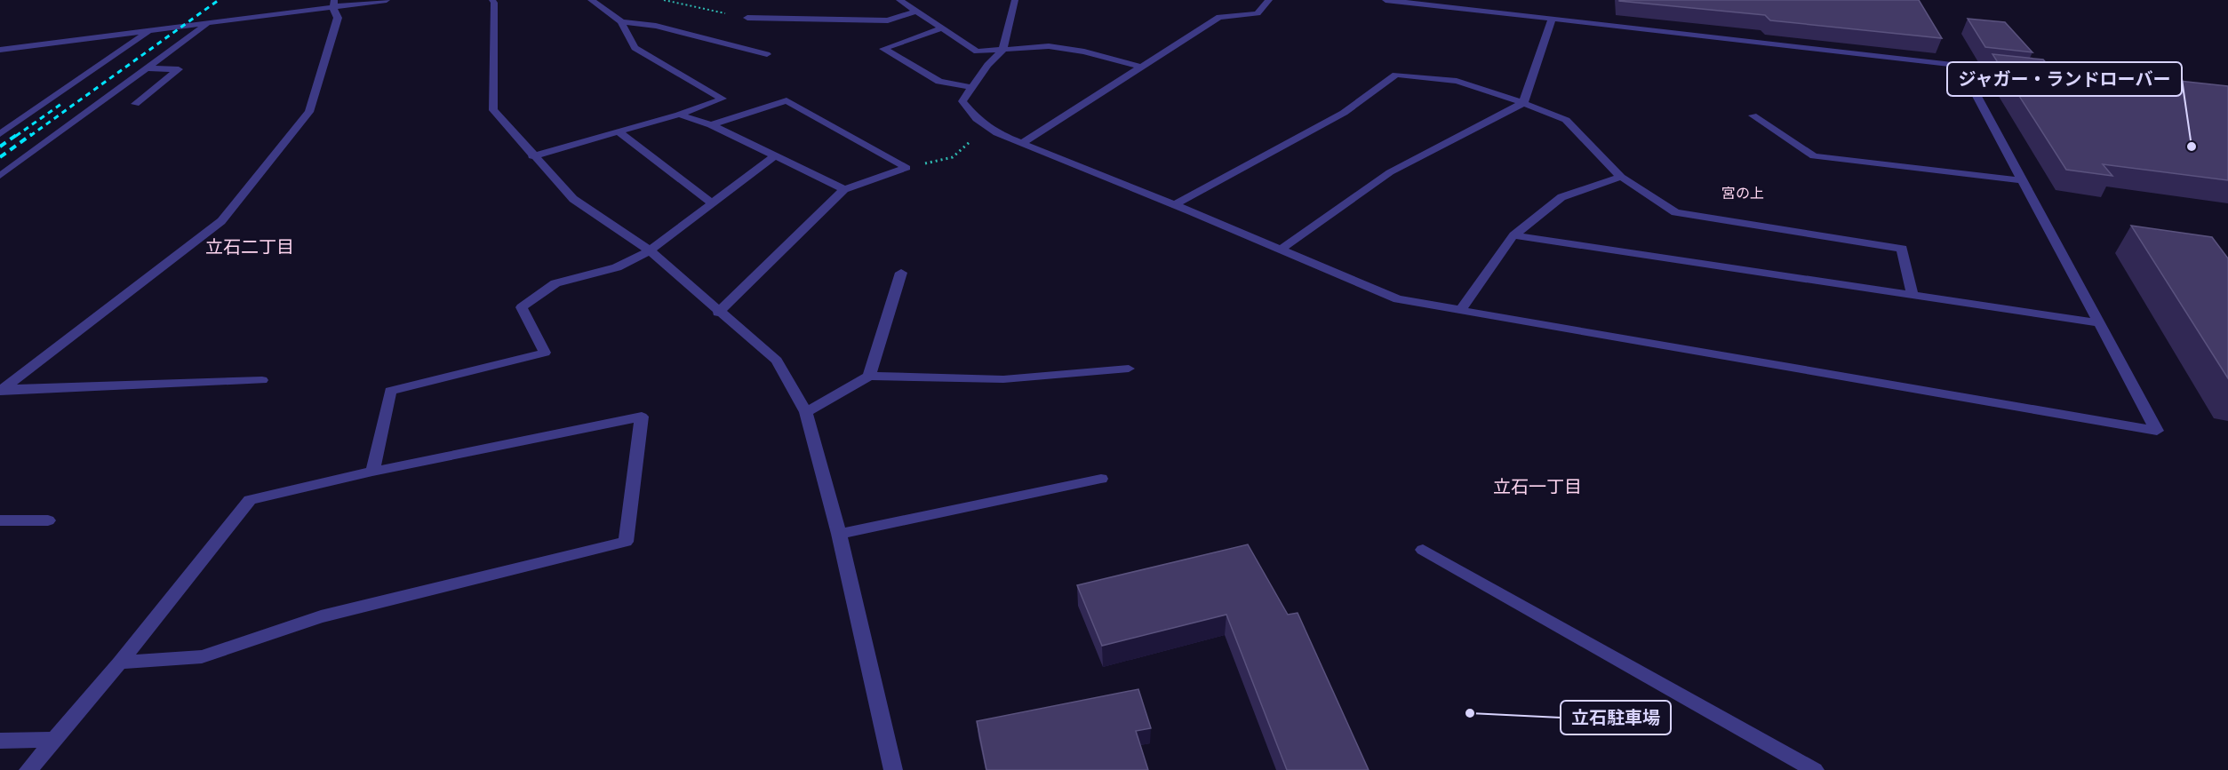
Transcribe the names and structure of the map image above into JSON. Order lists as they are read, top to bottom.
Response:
{
  "districts": ["宮の上", "立石二丁目", "立石一丁目"],
  "places": ["ジャガー・ランドローバー", "立石駐車場"]
}
